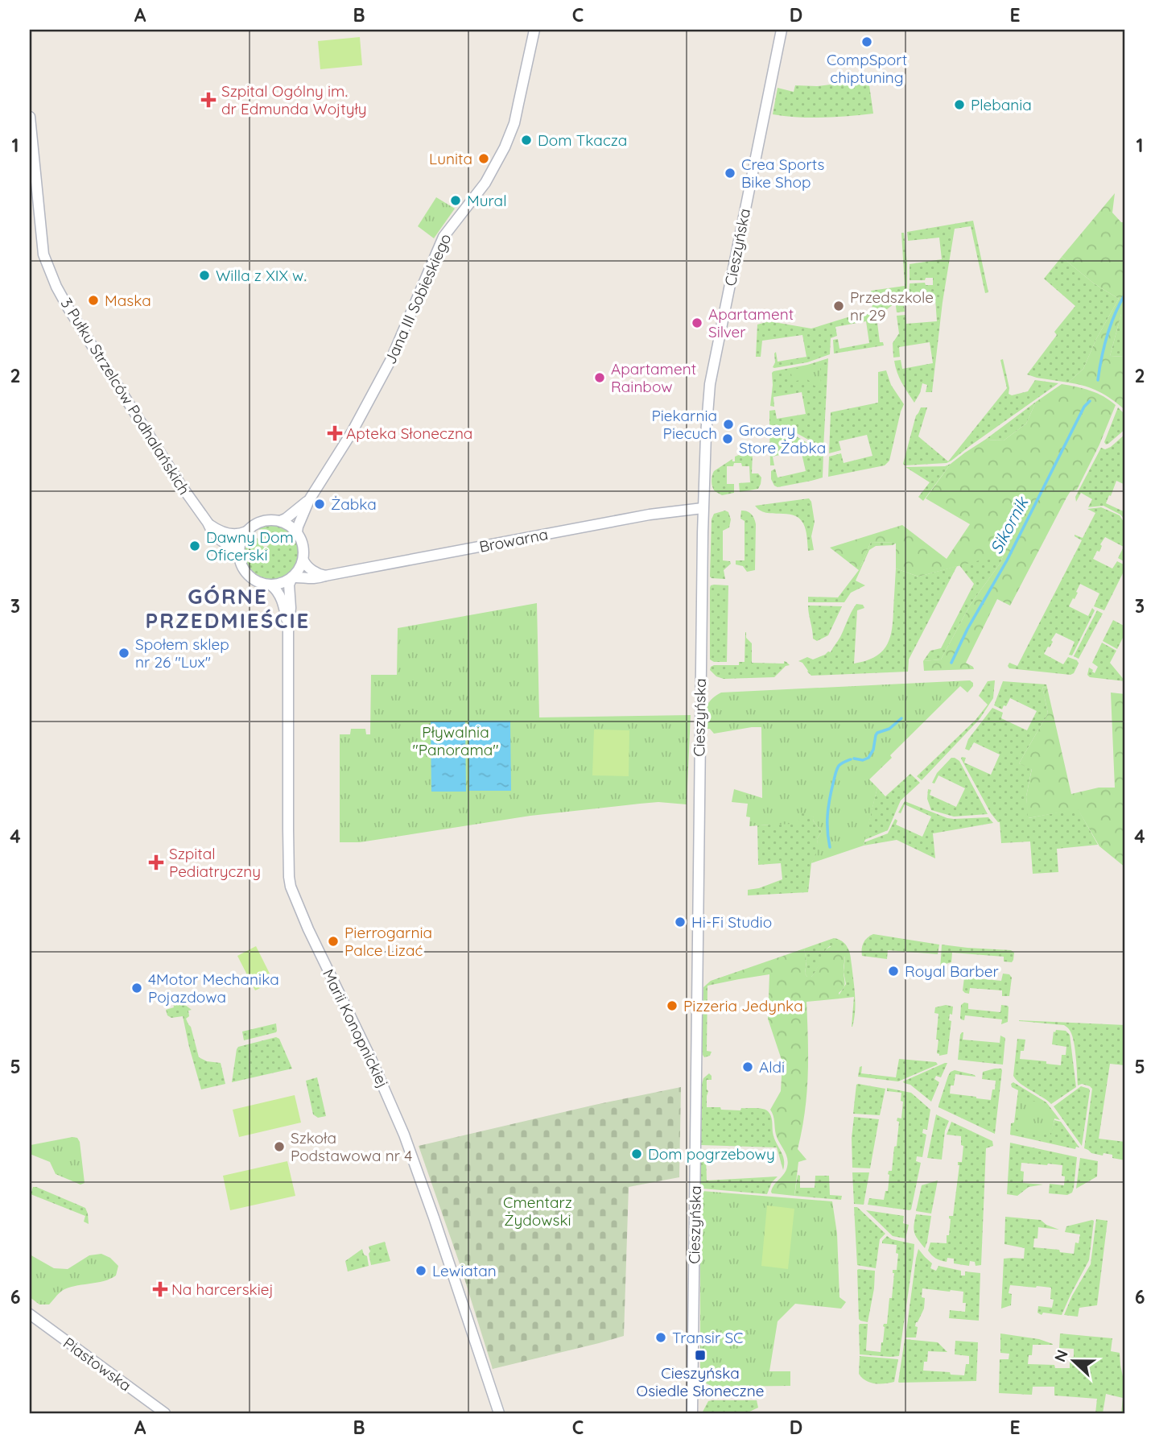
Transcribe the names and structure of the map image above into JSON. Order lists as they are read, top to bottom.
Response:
{
  "streets": {
    "street": [
      "Cieszyńska",
      "Jana III Sobieskiego",
      "3 Pułku Strzelców Podhalańskich",
      "Browarna",
      "Marii Konopnickiej",
      "Piastowska"
    ]
  },
  "crossings": [
    ["Cieszyńska", "Browarna"],
    ["Jana III Sobieskiego", "3 Pułku Strzelców Podhalańskich"],
    ["Jana III Sobieskiego", "Browarna"],
    ["Jana III Sobieskiego", "Marii Konopnickiej"],
    ["3 Pułku Strzelców Podhalańskich", "Browarna"],
    ["3 Pułku Strzelców Podhalańskich", "Marii Konopnickiej"],
    ["Browarna", "Marii Konopnickiej"]
  ],
  "districts": ["GÓRNE PRZEDMIEŚCIE"],
  "water": ["Sikornik"],
  "parks": ["Pływalnia \"Panorama\"", "Cmentarz Żydowski"],
  "places": {
    "other": [
      "CompSport chiptuning",
      "Plebania",
      "Dom Tkacza",
      "Lunita",
      "Crea Sports Bike Shop",
      "Mural",
      "Willa z XIX w.",
      "Maska",
      "Przedszkole nr 29",
      "Apartament Silver",
      "Apartament Rainbow",
      "Piekarnia Piecuch",
      "Grocery Store Żabka",
      "Żabka",
      "Dawny Dom Oficerski",
      "Społem sklep nr 26 \"Lux\"",
      "Hi-Fi Studio",
      "Pierrogarnia Palce Lizać",
      "Royal Barber",
      "4Motor Mechanika Pojazdowa",
      "Pizzeria Jedynka",
      "Aldi",
      "Szkoła Podstawowa nr 4",
      "Dom pogrzebowy",
      "Lewiatan",
      "Transir SC"
    ],
    "health": [
      "Szpital Ogólny im. dr Edmunda Wojtyły",
      "Apteka Słoneczna",
      "Szpital Pediatryczny",
      "Na harcerskiej"
    ],
    "transit": ["Cieszyńska Osiedle Słoneczne"]
  },
  "north": "left",
  "grid": {
    "columns": [
      "A",
      "B",
      "C",
      "D",
      "E"
    ],
    "rows": [
      "1",
      "2",
      "3",
      "4",
      "5",
      "6"
    ]
  }
}
